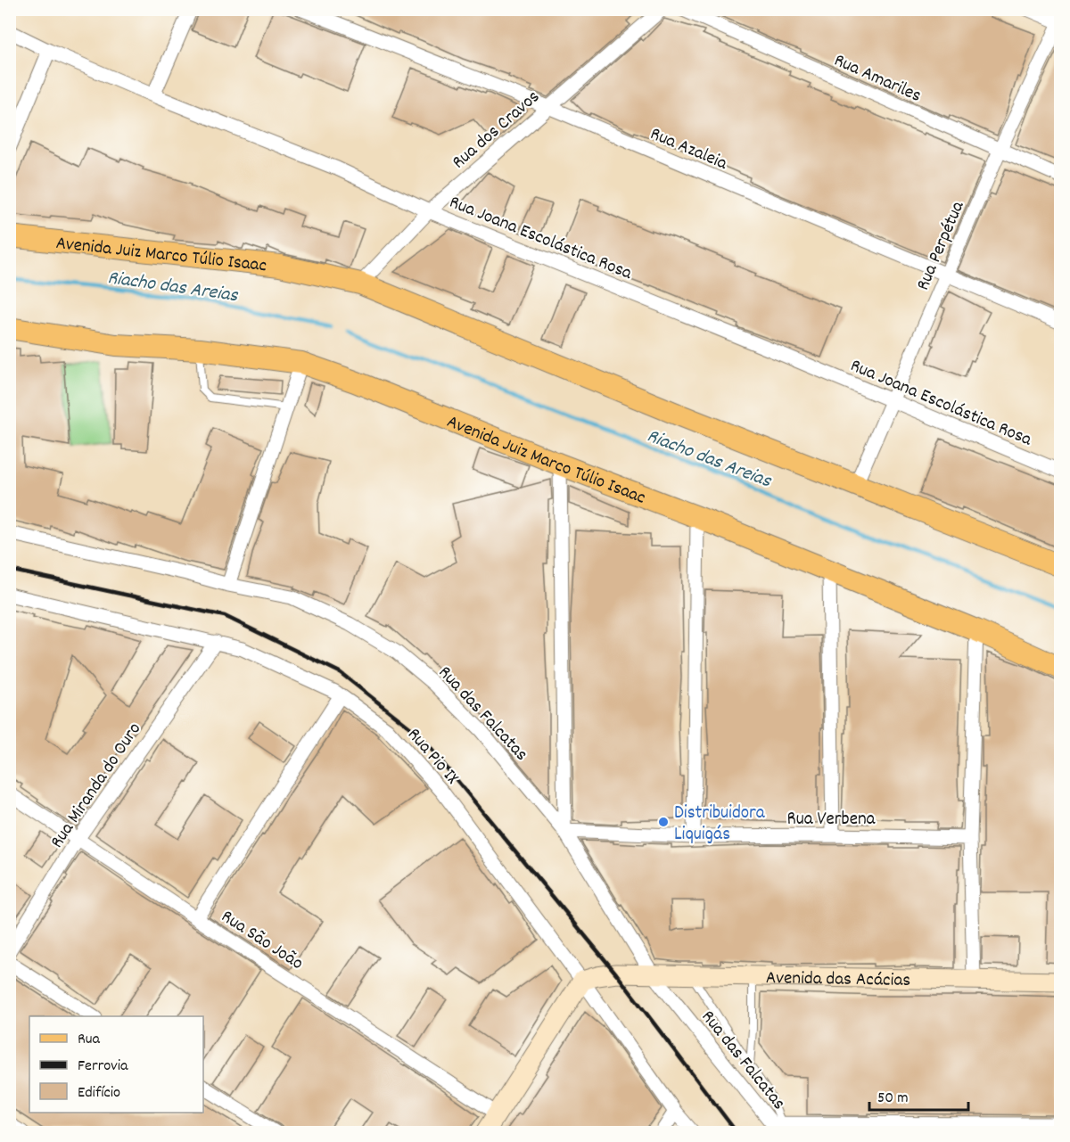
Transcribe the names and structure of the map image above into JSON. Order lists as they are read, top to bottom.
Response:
{
  "streets": {
    "main road": ["Avenida Juiz Marco Túlio Isaac", "Avenida das Acácias"],
    "street": [
      "Rua Amariles",
      "Rua dos Cravos",
      "Rua Azaleia",
      "Rua Joana Escolástica Rosa",
      "Rua Perpétua",
      "Rua das Falcatas",
      "Rua Pio IX",
      "Rua Miranda do Ouro",
      "Rua Verbena",
      "Rua São João"
    ]
  },
  "crossings": [
    ["Rua Amariles", "Rua Perpétua"],
    ["Rua dos Cravos", "Rua Azaleia"],
    ["Rua dos Cravos", "Rua Joana Escolástica Rosa"],
    ["Rua dos Cravos", "Avenida Juiz Marco Túlio Isaac"],
    ["Rua Azaleia", "Rua Perpétua"],
    ["Rua Joana Escolástica Rosa", "Rua Perpétua"],
    ["Rua Perpétua", "Avenida Juiz Marco Túlio Isaac"],
    ["Rua das Falcatas", "Rua Verbena"],
    ["Rua das Falcatas", "Avenida das Acácias"],
    ["Rua Pio IX", "Rua Miranda do Ouro"],
    ["Rua Pio IX", "Avenida das Acácias"],
    ["Rua Miranda do Ouro", "Rua São João"]
  ],
  "water": ["Riacho das Areias"],
  "places": ["Distribuidora Liquigás"],
  "legend": ["Rua", "Ferrovia", "Edifício"],
  "scale_bar": "50 m"
}
